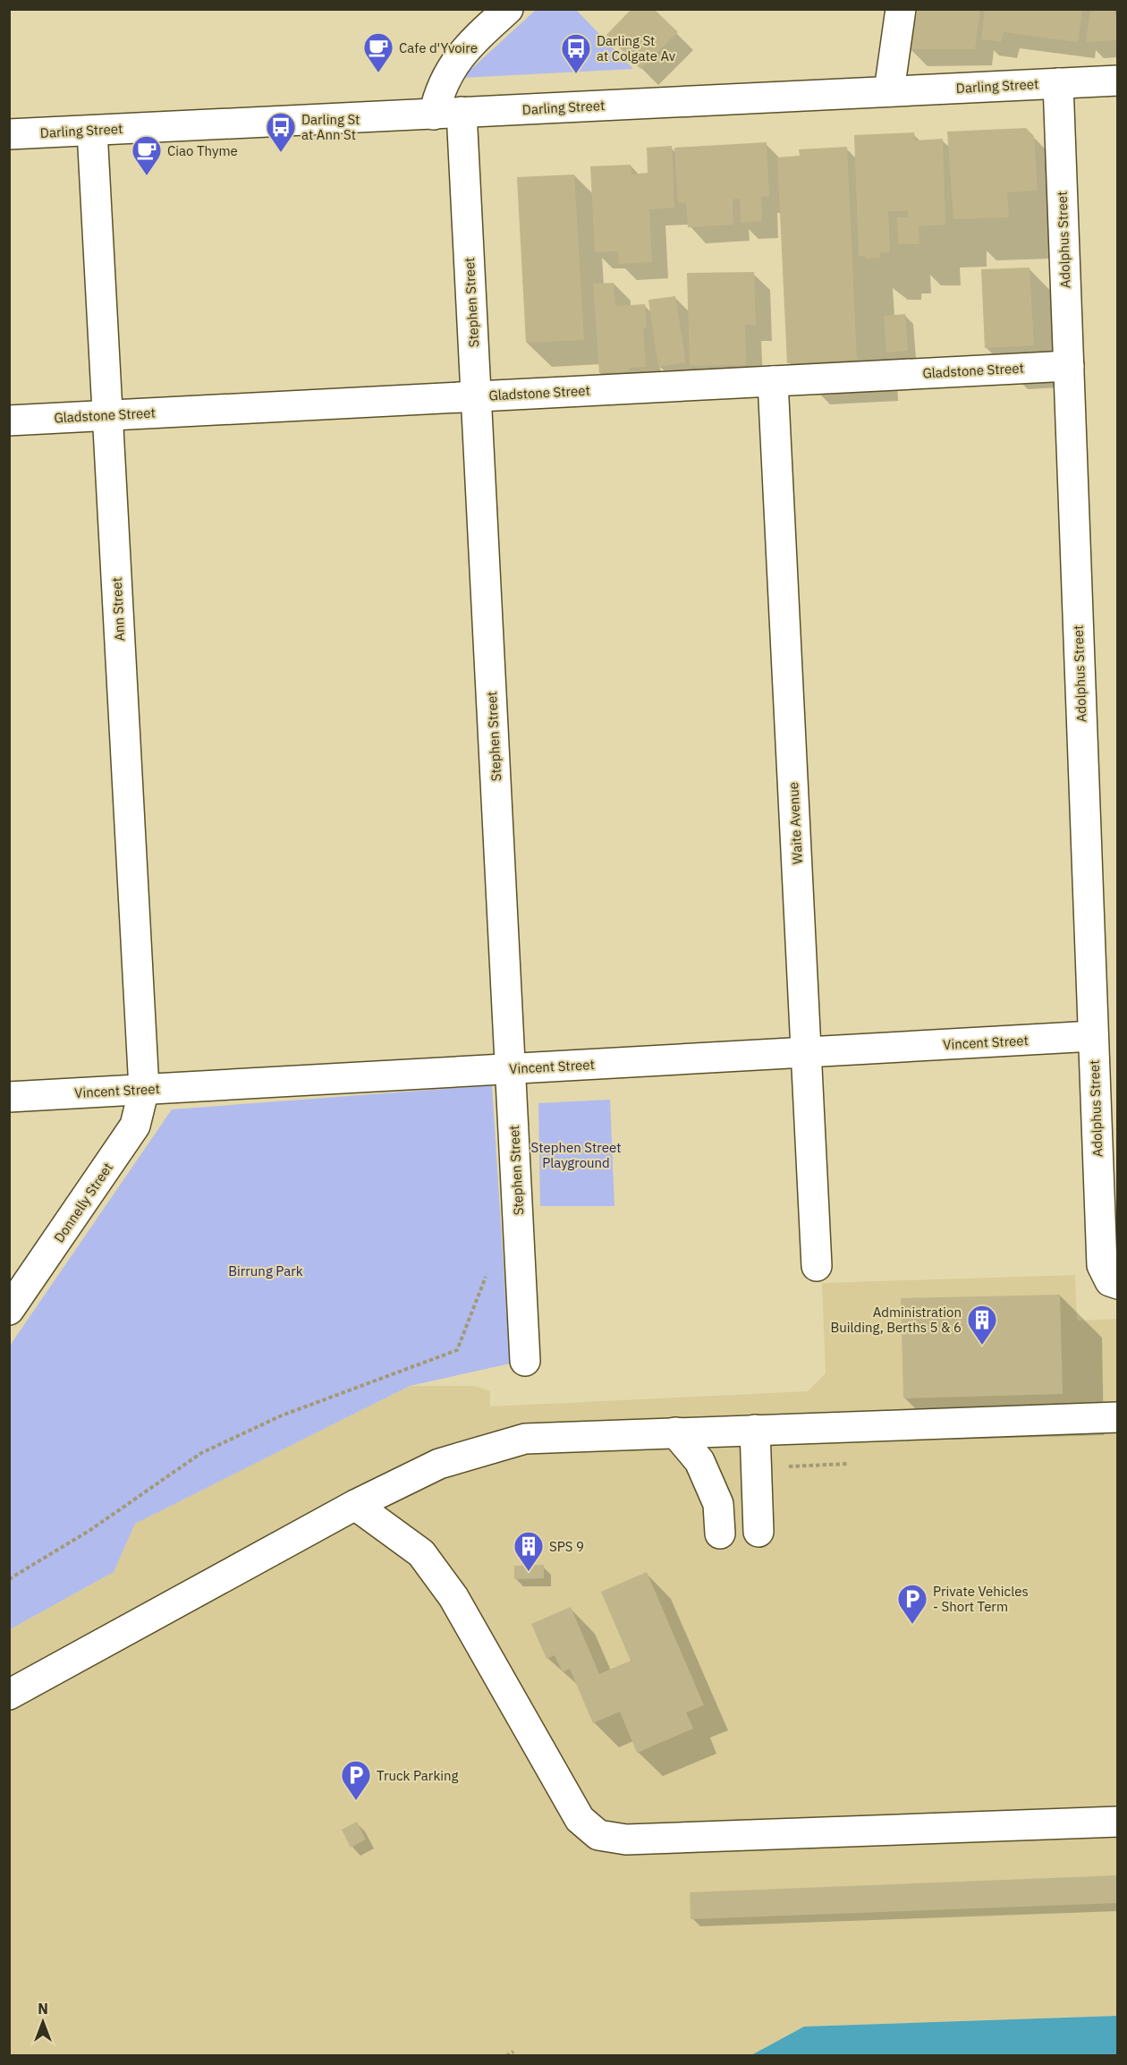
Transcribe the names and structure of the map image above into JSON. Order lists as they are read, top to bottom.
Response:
{
  "streets": {
    "street": [
      "Darling Street",
      "Adolphus Street",
      "Stephen Street",
      "Gladstone Street",
      "Ann Street",
      "Waite Avenue",
      "Vincent Street",
      "Donnelly Street"
    ]
  },
  "crossings": [
    ["Darling Street", "Adolphus Street"],
    ["Darling Street", "Stephen Street"],
    ["Darling Street", "Ann Street"],
    ["Adolphus Street", "Gladstone Street"],
    ["Adolphus Street", "Vincent Street"],
    ["Stephen Street", "Gladstone Street"],
    ["Stephen Street", "Vincent Street"],
    ["Gladstone Street", "Ann Street"],
    ["Gladstone Street", "Waite Avenue"],
    ["Ann Street", "Vincent Street"],
    ["Ann Street", "Donnelly Street"],
    ["Waite Avenue", "Vincent Street"],
    ["Vincent Street", "Donnelly Street"]
  ],
  "parks": ["Stephen Street Playground", "Birrung Park"],
  "places": {
    "cafe": ["Cafe d'Yvoire", "Ciao Thyme"],
    "bus stop": ["Darling St at Colgate Av", "Darling St at Ann St"],
    "building": ["Administration Building, Berths 5 & 6", "SPS 9"],
    "parking": ["Private Vehicles - Short Term", "Truck Parking"]
  },
  "north": "top"
}
